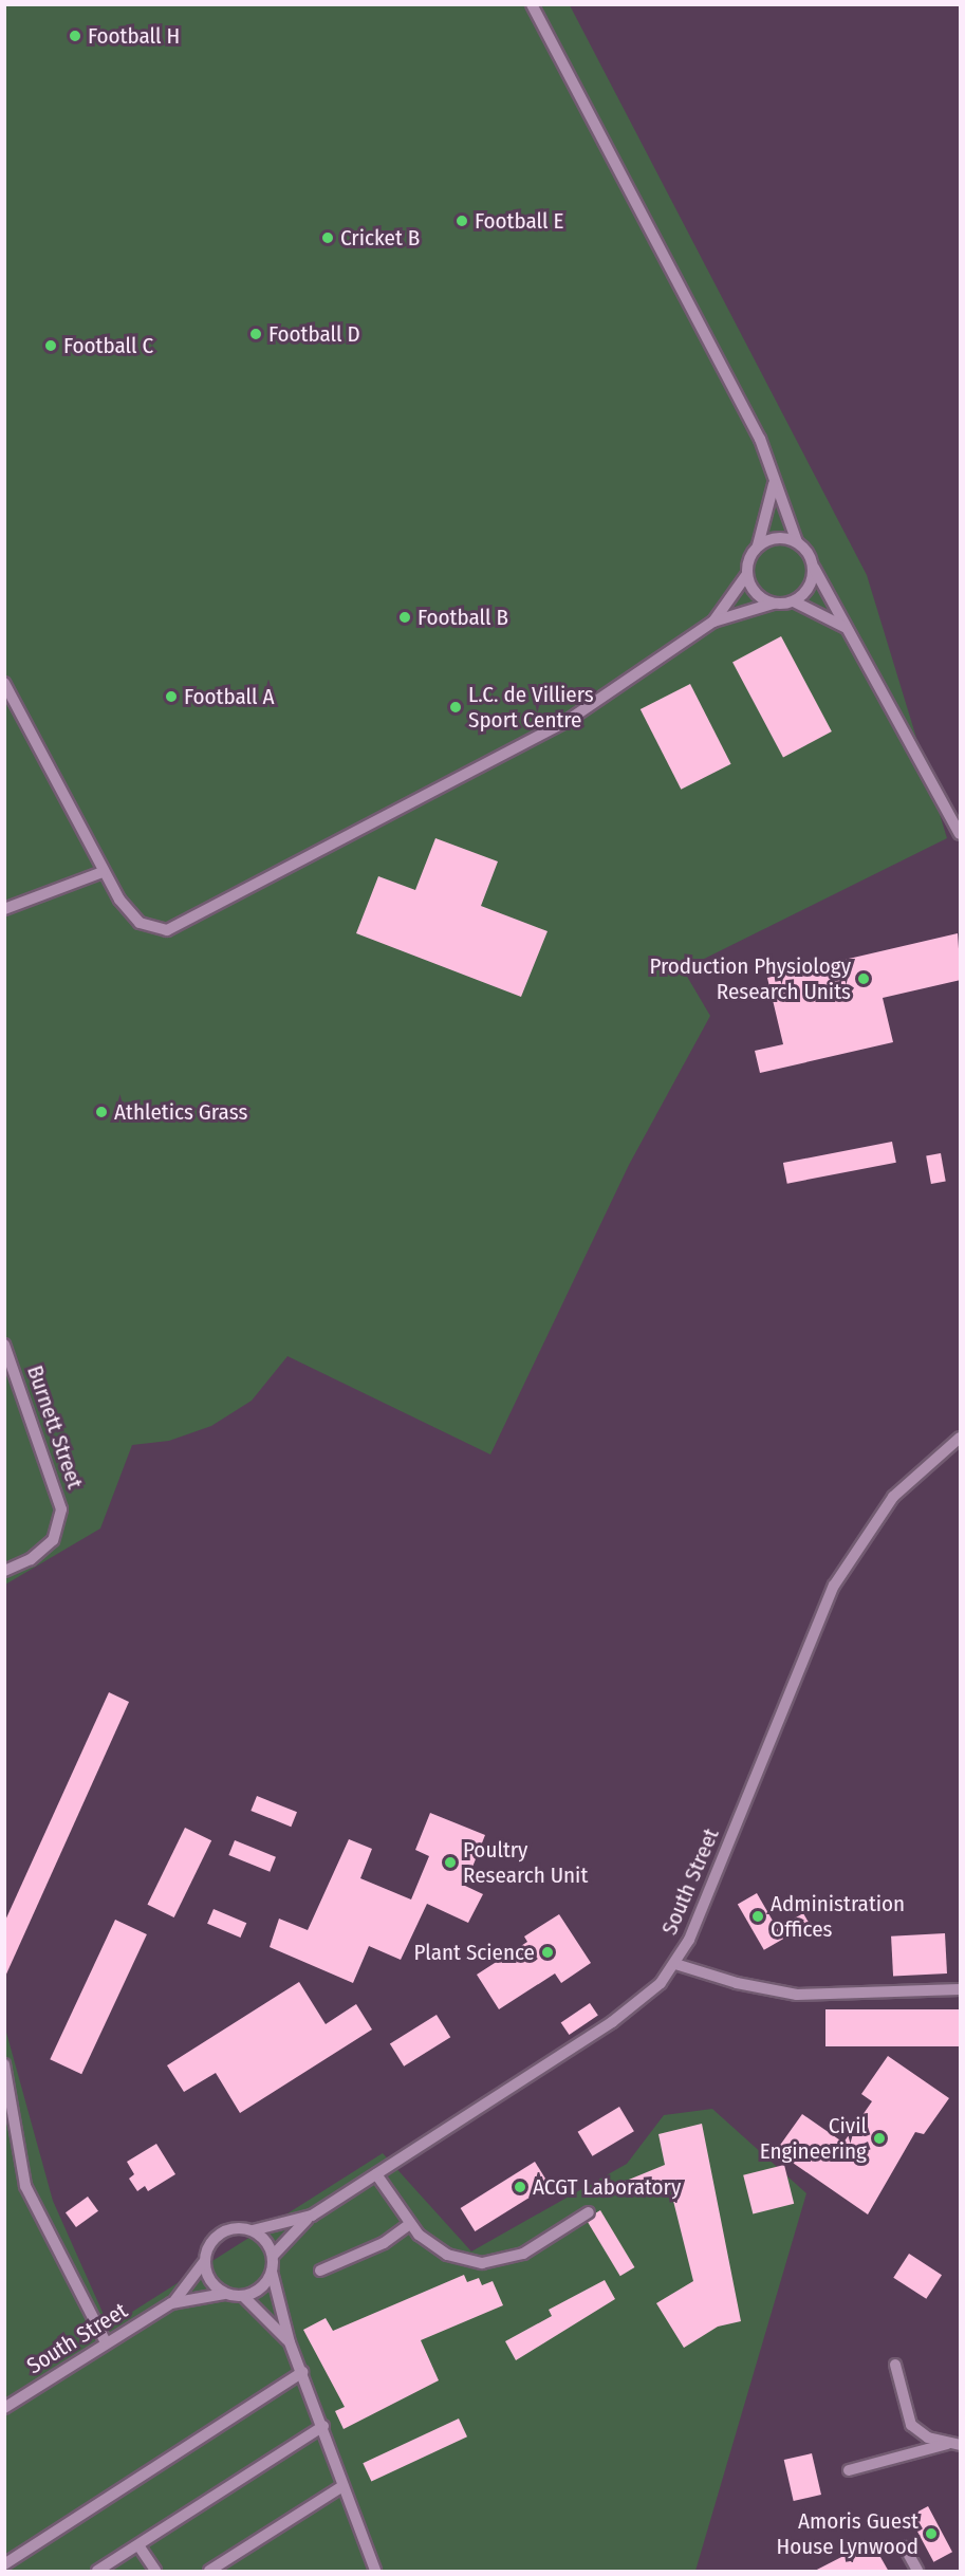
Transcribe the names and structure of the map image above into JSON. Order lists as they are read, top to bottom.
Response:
{
  "streets": {
    "street": ["Burnett Street", "South Street"]
  },
  "places": [
    "Football H",
    "Football E",
    "Cricket B",
    "Football D",
    "Football C",
    "Football B",
    "Football A",
    "L.C. de Villiers Sport Centre",
    "Production Physiology Research Units",
    "Athletics Grass",
    "Poultry Research Unit",
    "Administration Offices",
    "Plant Science",
    "Civil Engineering",
    "ACGT Laboratory",
    "Amoris Guest House Lynwood"
  ]
}
